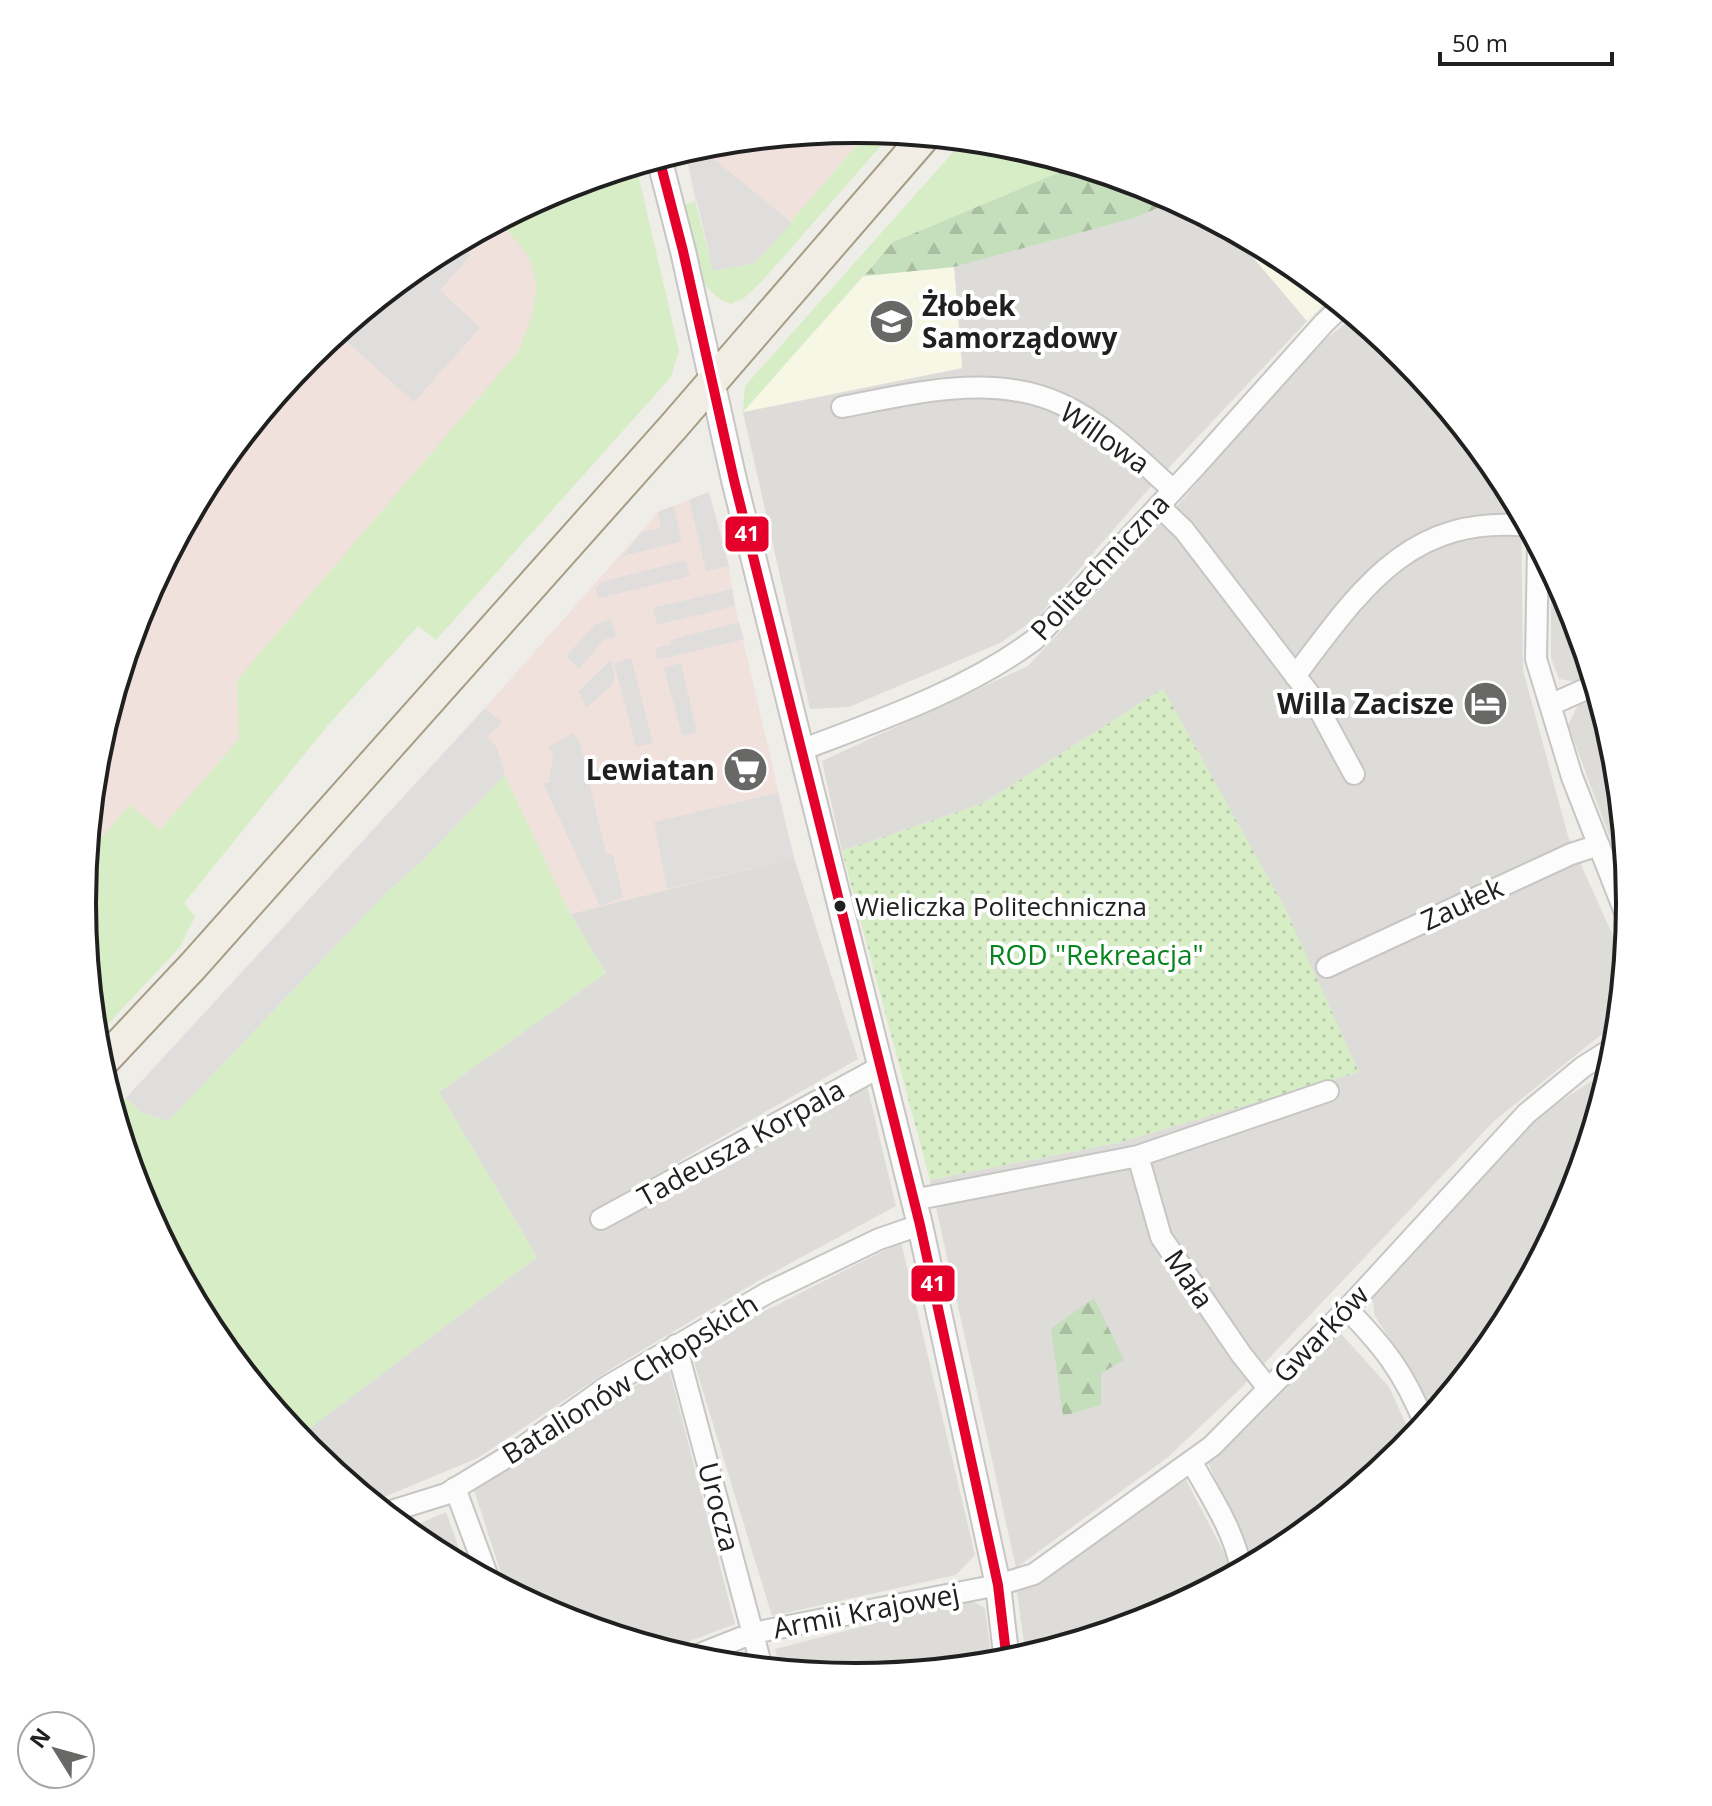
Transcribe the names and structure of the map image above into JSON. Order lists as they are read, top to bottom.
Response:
{
  "streets": {
    "street": [
      "Willowa",
      "Politechniczna",
      "Zaułek",
      "Tadeusza Korpala",
      "Mała",
      "Gwarków",
      "Batalionów Chłopskich",
      "Urocza",
      "Armii Krajowej"
    ]
  },
  "crossings": [
    ["Willowa", "Politechniczna"],
    ["Mała", "Gwarków"],
    ["Gwarków", "Armii Krajowej"],
    ["Batalionów Chłopskich", "Urocza"],
    ["Urocza", "Armii Krajowej"]
  ],
  "parks": ["ROD \"Rekreacja\""],
  "places": {
    "school or university": ["Żłobek Samorządowy"],
    "hotel": ["Willa Zacisze"],
    "supermarket": ["Lewiatan"],
    "other": ["Wieliczka Politechniczna"]
  },
  "lines": ["transit line 41"],
  "scale_bar": "50 m",
  "north": "top left"
}
